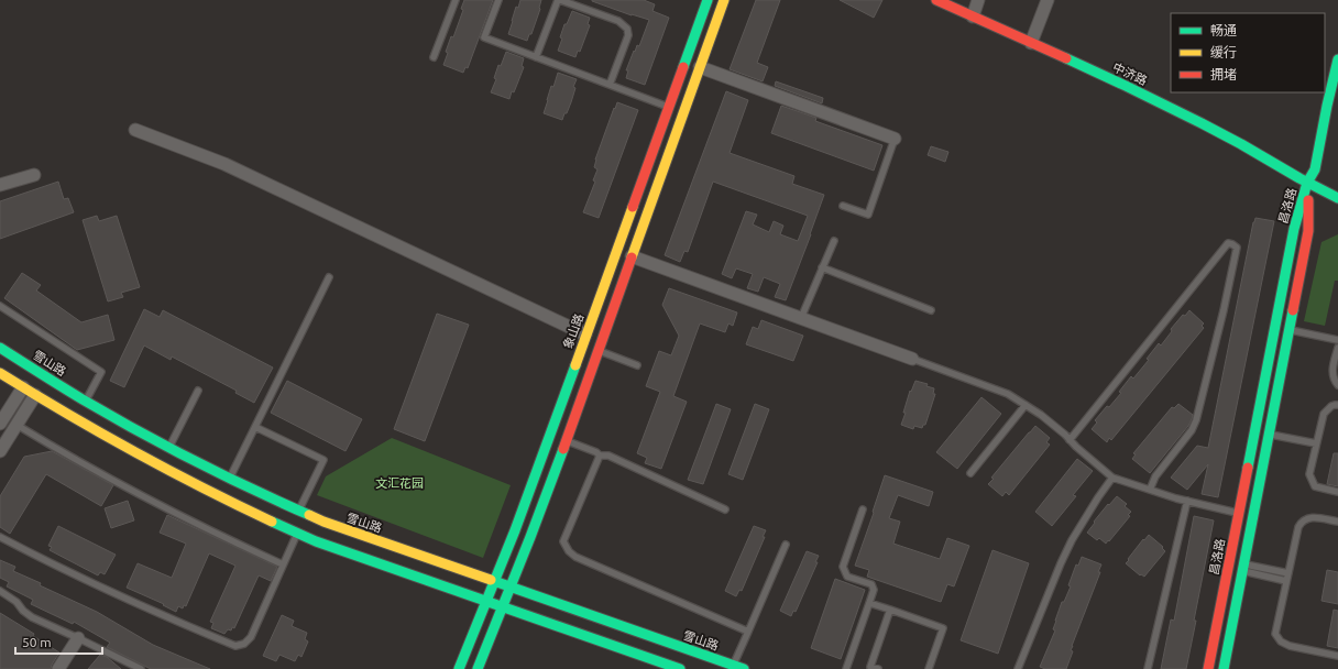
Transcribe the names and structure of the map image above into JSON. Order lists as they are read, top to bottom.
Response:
{
  "streets": {
    "street": [
      "中济路",
      "昌洛路",
      "象山路",
      "雪山路"
    ]
  },
  "crossings": [
    ["中济路", "昌洛路"],
    ["象山路", "雪山路"]
  ],
  "parks": ["文汇花园"],
  "legend": ["畅通", "缓行", "拥堵"],
  "scale_bar": "50 m"
}
